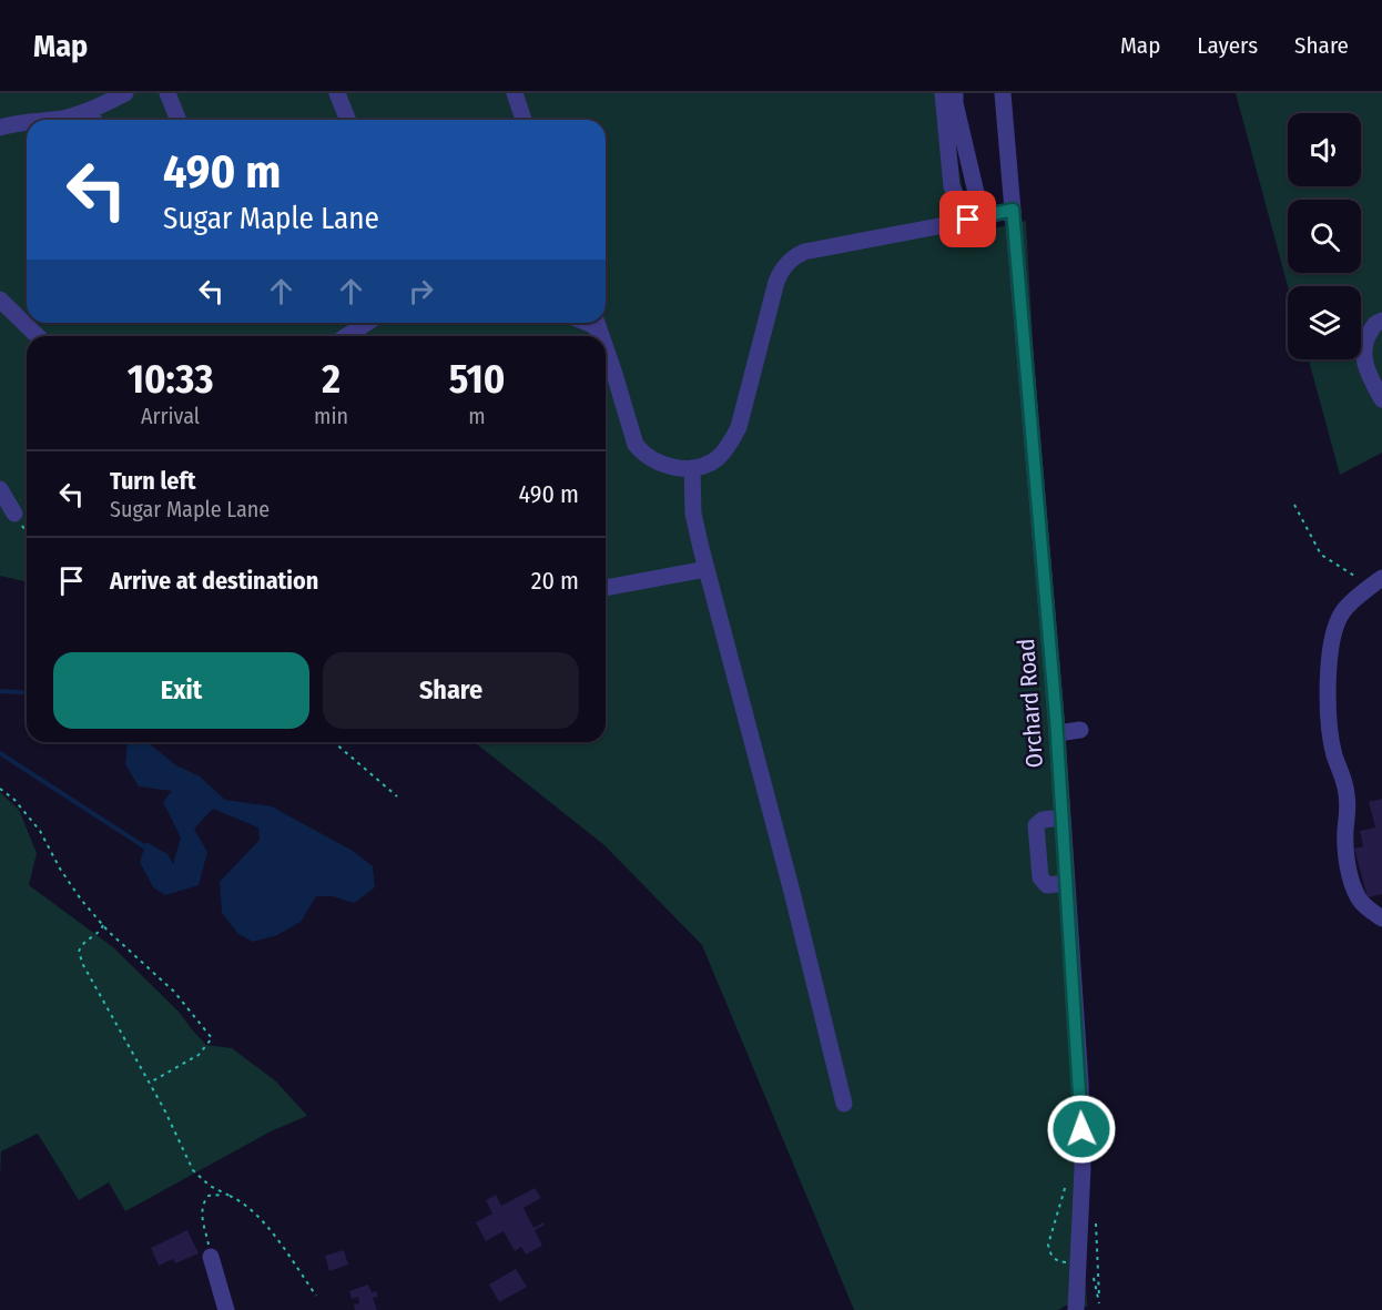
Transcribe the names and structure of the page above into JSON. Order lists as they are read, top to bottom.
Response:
{
  "streets": {
    "street": ["Orchard Road"]
  },
  "page": {
    "header": "Map",
    "nav": ["Map", "Layers", "Share"],
    "turn": ["490 m", "Sugar Maple Lane"],
    "eta": [
      "10:33",
      "Arrival",
      "2",
      "min",
      "510",
      "m"
    ],
    "list": [
      {
        "name": "Turn left",
        "note": "Sugar Maple Lane",
        "value": "490 m"
      },
      {
        "name": "Arrive at destination",
        "value": "20 m"
      }
    ],
    "buttons": ["Exit", "Share"]
  }
}
